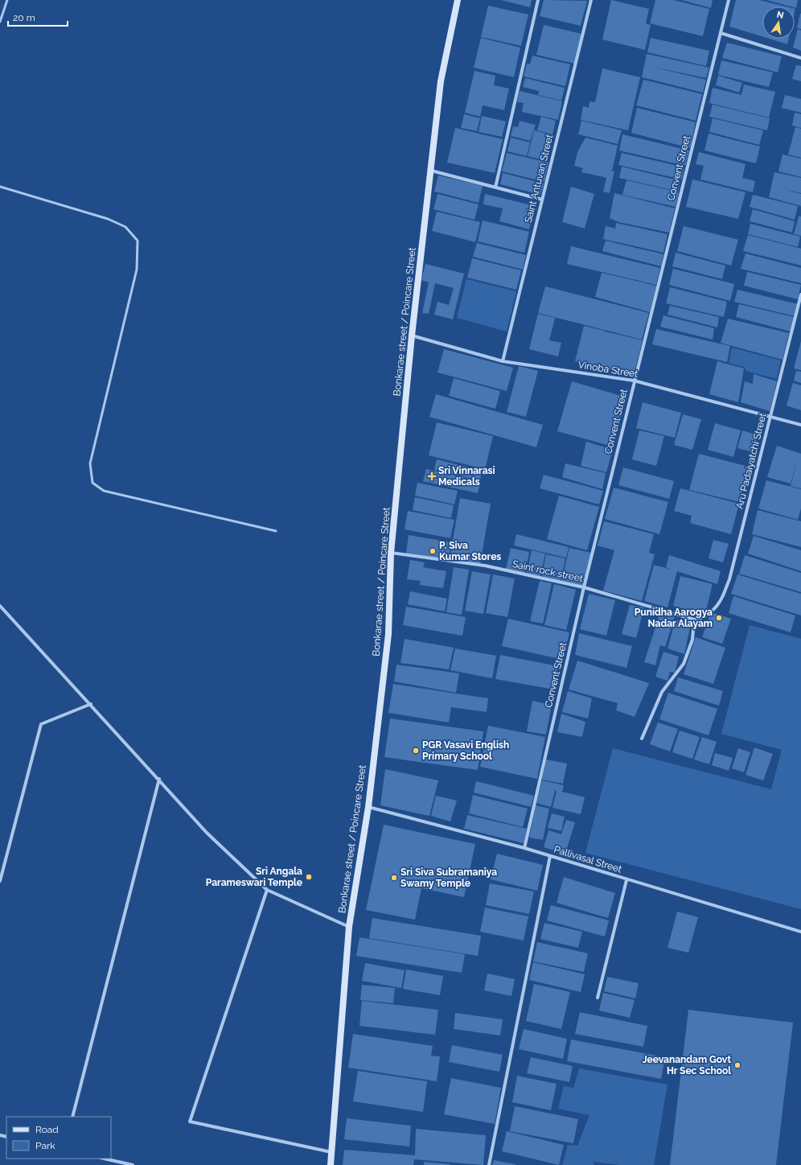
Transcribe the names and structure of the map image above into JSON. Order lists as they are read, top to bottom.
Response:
{
  "streets": {
    "street": [
      "Convent Street",
      "Saint Antuvan Street",
      "Bonkarae street / Poincare Street",
      "Vinoba Street",
      "Aru Padaiyatchi Street",
      "Saint rock street",
      "Pallivasal Street"
    ]
  },
  "crossings": [
    ["Convent Street", "Vinoba Street"],
    ["Convent Street", "Saint rock street"],
    ["Convent Street", "Pallivasal Street"],
    ["Saint Antuvan Street", "Vinoba Street"],
    ["Bonkarae street / Poincare Street", "Vinoba Street"],
    ["Bonkarae street / Poincare Street", "Saint rock street"],
    ["Bonkarae street / Poincare Street", "Pallivasal Street"],
    ["Vinoba Street", "Aru Padaiyatchi Street"],
    ["Aru Padaiyatchi Street", "Saint rock street"]
  ],
  "places": {
    "health": ["Sri Vinnarasi Medicals"],
    "other": [
      "P. Siva Kumar Stores",
      "Punidha Aarogya Nadar Alayam",
      "PGR Vasavi English Primary School",
      "Sri Angala Parameswari Temple",
      "Sri Siva Subramaniya Swamy Temple",
      "Jeevanandam Govt Hr Sec School"
    ]
  },
  "legend": ["Road", "Park"],
  "scale_bar": "20 m",
  "north": "top"
}
